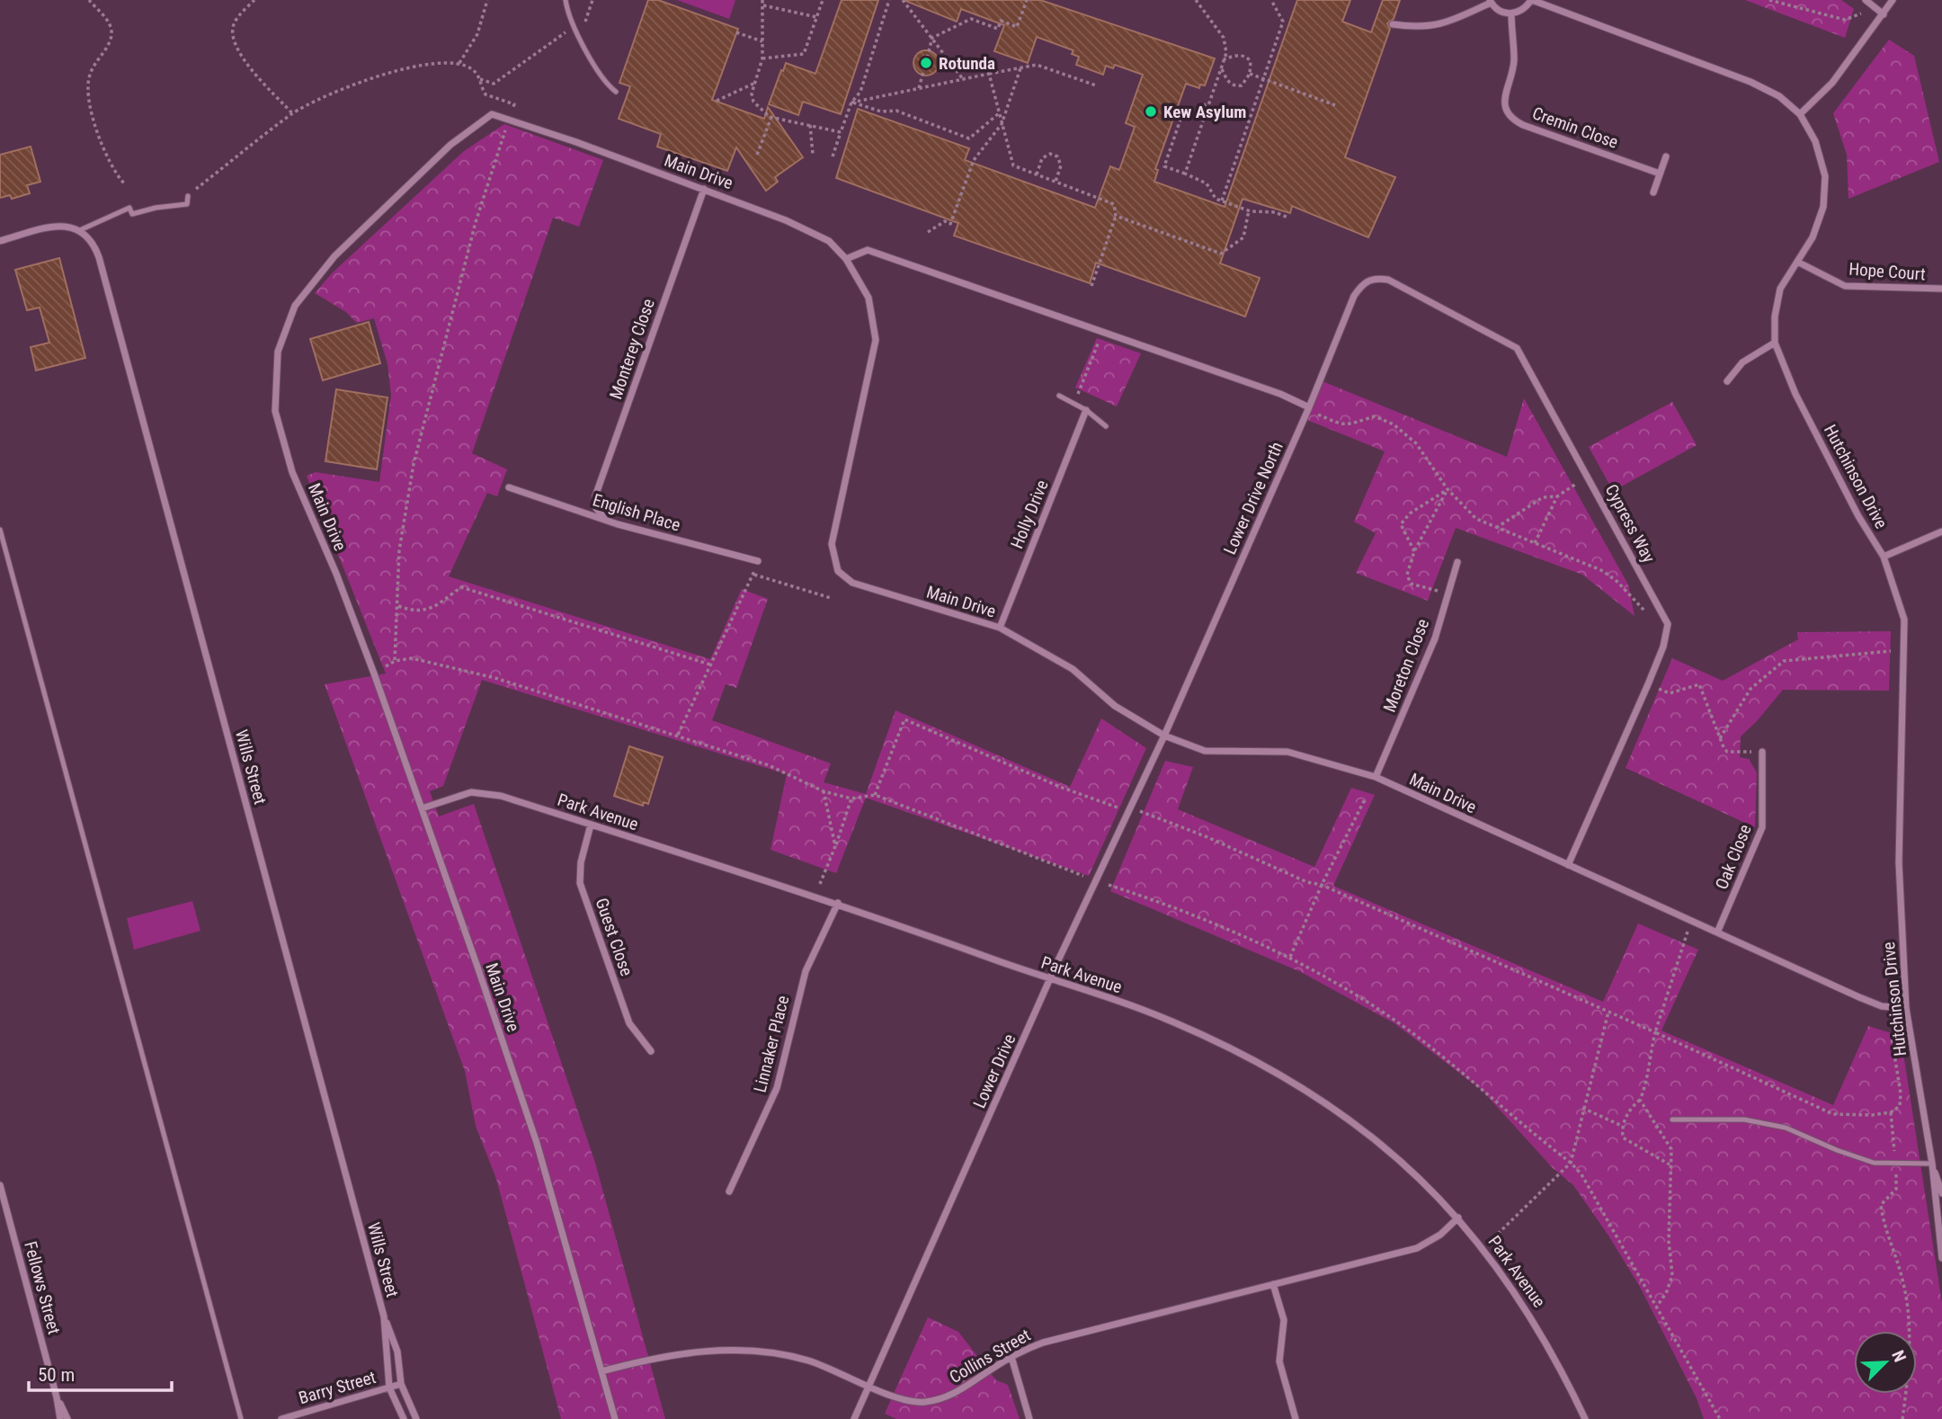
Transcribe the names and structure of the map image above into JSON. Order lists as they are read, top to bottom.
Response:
{
  "streets": {
    "street": [
      "Cremin Close",
      "Main Drive",
      "Hope Court",
      "Monterey Close",
      "Hutchinson Drive",
      "Lower Drive North",
      "English Place",
      "Holly Drive",
      "Cypress Way",
      "Moreton Close",
      "Wills Street",
      "Park Avenue",
      "Oak Close",
      "Guest Close",
      "Linnaker Place",
      "Lower Drive",
      "Fellows Street",
      "Collins Street",
      "Barry Street"
    ]
  },
  "crossings": [
    ["Main Drive", "Monterey Close"],
    ["Main Drive", "Hutchinson Drive"],
    ["Main Drive", "Lower Drive North"],
    ["Main Drive", "Holly Drive"],
    ["Main Drive", "Cypress Way"],
    ["Main Drive", "Moreton Close"],
    ["Main Drive", "Park Avenue"],
    ["Main Drive", "Oak Close"],
    ["Main Drive", "Lower Drive"],
    ["Main Drive", "Collins Street"],
    ["Hope Court", "Hutchinson Drive"],
    ["Monterey Close", "English Place"],
    ["Lower Drive North", "Cypress Way"],
    ["Lower Drive North", "Lower Drive"],
    ["Wills Street", "Barry Street"],
    ["Park Avenue", "Guest Close"],
    ["Park Avenue", "Linnaker Place"],
    ["Park Avenue", "Lower Drive"],
    ["Park Avenue", "Collins Street"],
    ["Lower Drive", "Collins Street"]
  ],
  "places": ["Rotunda", "Kew Asylum"],
  "scale_bar": "50 m",
  "north": "top right"
}
